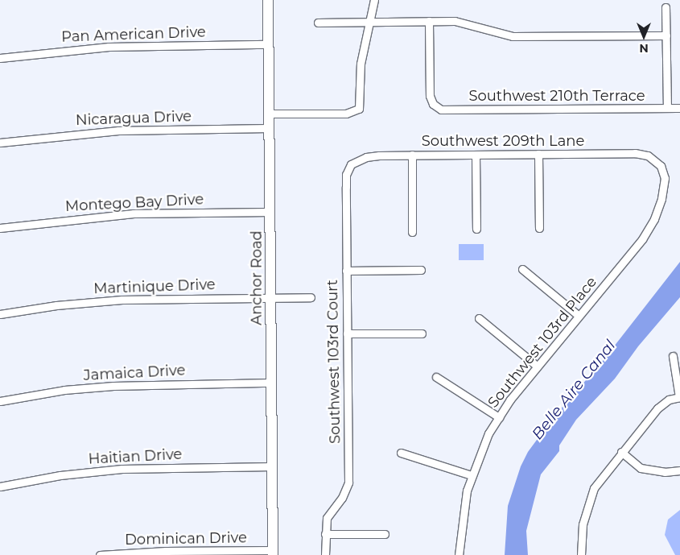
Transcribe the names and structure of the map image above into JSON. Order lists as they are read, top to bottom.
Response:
{
  "streets": {
    "street": [
      "Pan American Drive",
      "Southwest 210th Terrace",
      "Nicaragua Drive",
      "Southwest 209th Lane",
      "Montego Bay Drive",
      "Anchor Road",
      "Martinique Drive",
      "Southwest 103rd Place",
      "Southwest 103rd Court",
      "Jamaica Drive",
      "Haitian Drive",
      "Dominican Drive"
    ]
  },
  "crossings": [
    ["Pan American Drive", "Anchor Road"],
    ["Nicaragua Drive", "Anchor Road"],
    ["Southwest 209th Lane", "Southwest 103rd Place"],
    ["Southwest 209th Lane", "Southwest 103rd Court"],
    ["Montego Bay Drive", "Anchor Road"],
    ["Anchor Road", "Martinique Drive"],
    ["Anchor Road", "Jamaica Drive"],
    ["Anchor Road", "Haitian Drive"],
    ["Anchor Road", "Dominican Drive"]
  ],
  "water": ["Belle Aire Canal"],
  "north": "bottom"
}
